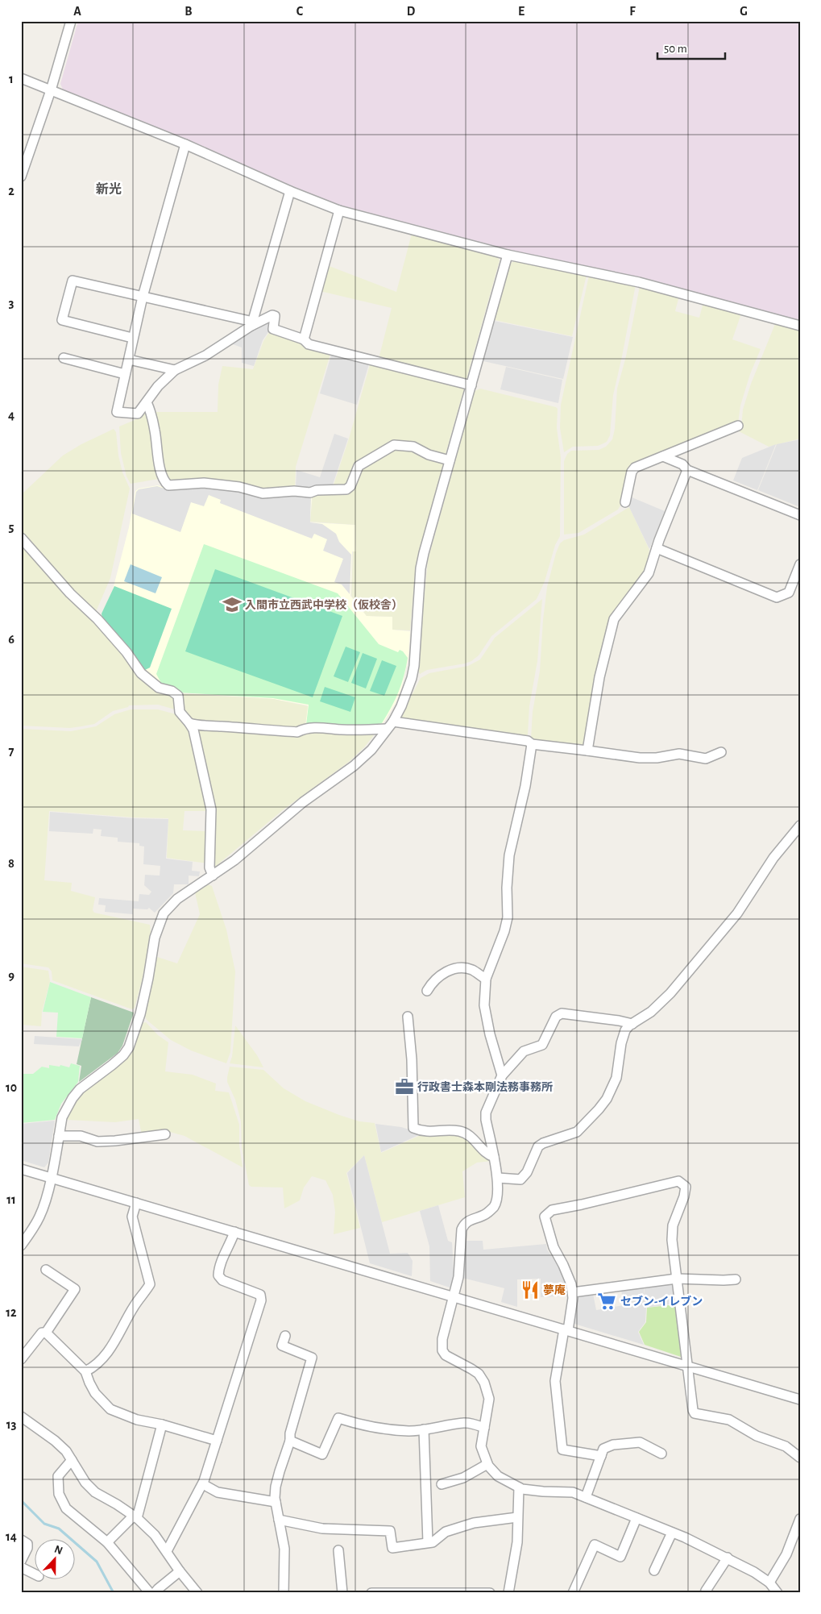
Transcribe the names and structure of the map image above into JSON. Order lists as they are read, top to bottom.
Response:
{
  "districts": ["新光"],
  "places": {
    "school or university": ["入間市立西武中学校（仮校舎）"],
    "office": ["行政書士森本剛法務事務所"],
    "restaurant": ["夢庵"],
    "supermarket": ["セブン-イレブン"]
  },
  "scale_bar": "50 m",
  "north": "top",
  "grid": {
    "columns": [
      "A",
      "B",
      "C",
      "D",
      "E",
      "F",
      "G"
    ],
    "rows": [
      "1",
      "2",
      "3",
      "4",
      "5",
      "6",
      "7",
      "8",
      "9",
      "10",
      "11",
      "12",
      "13",
      "14"
    ]
  }
}
